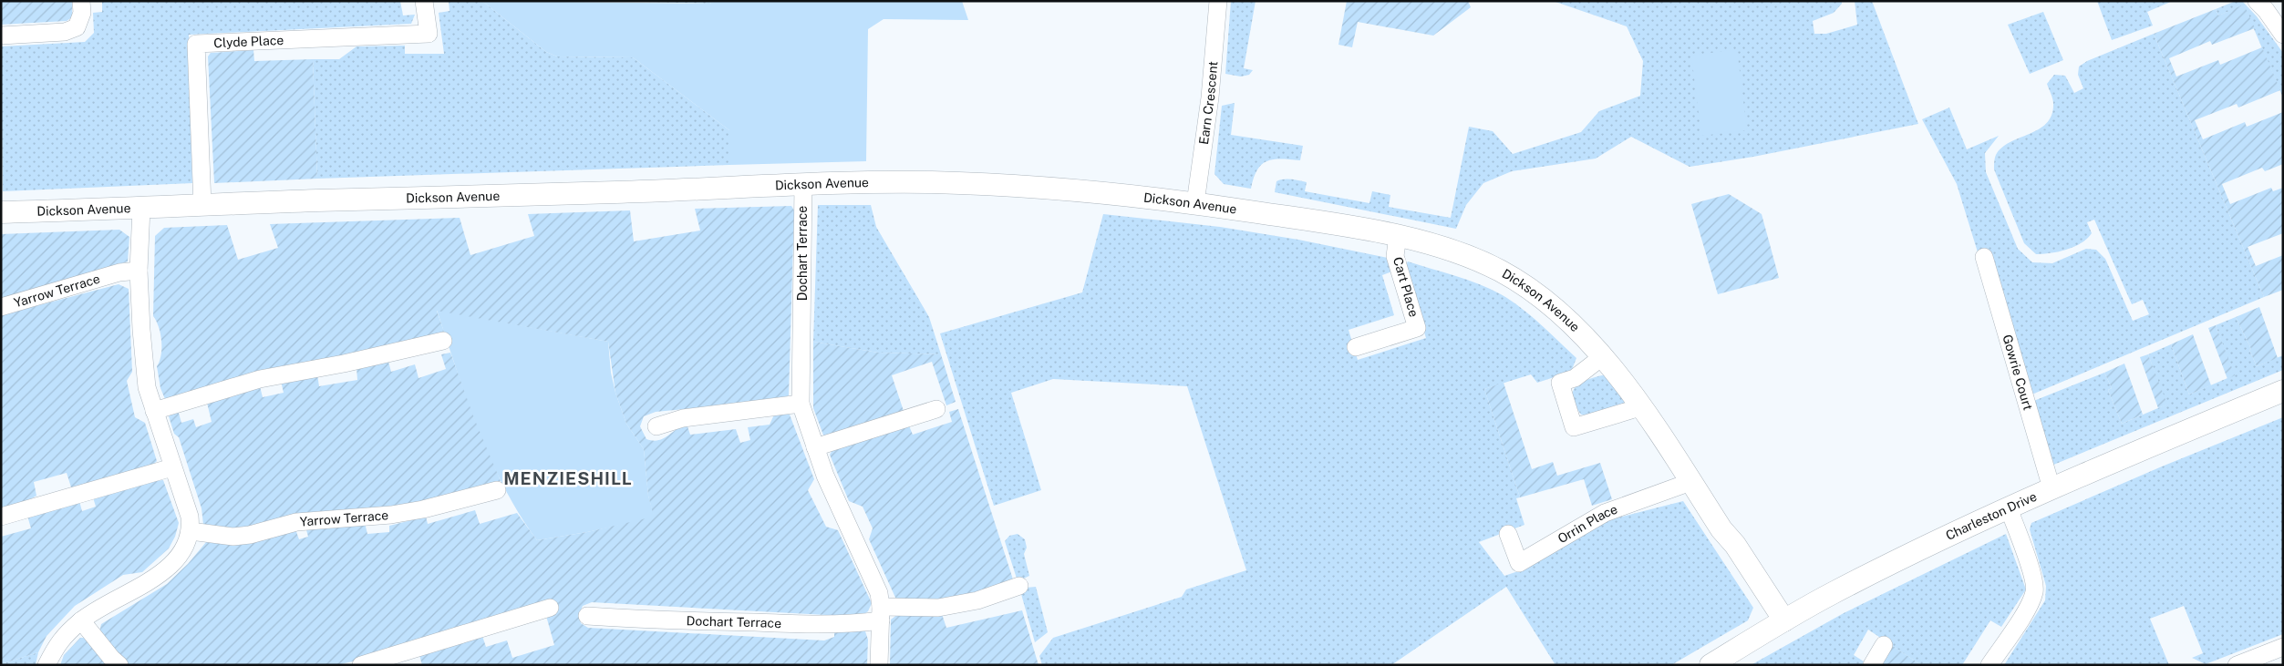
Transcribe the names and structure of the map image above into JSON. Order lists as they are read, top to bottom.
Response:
{
  "streets": {
    "street": [
      "Clyde Place",
      "Earn Crescent",
      "Dickson Avenue",
      "Dochart Terrace",
      "Cart Place",
      "Yarrow Terrace",
      "Gowrie Court",
      "Charleston Drive",
      "Orrin Place"
    ]
  },
  "crossings": [
    ["Clyde Place", "Dickson Avenue"],
    ["Earn Crescent", "Dickson Avenue"],
    ["Dickson Avenue", "Dochart Terrace"],
    ["Dickson Avenue", "Cart Place"],
    ["Dickson Avenue", "Charleston Drive"],
    ["Dickson Avenue", "Orrin Place"],
    ["Gowrie Court", "Charleston Drive"]
  ],
  "districts": ["MENZIESHILL"]
}
